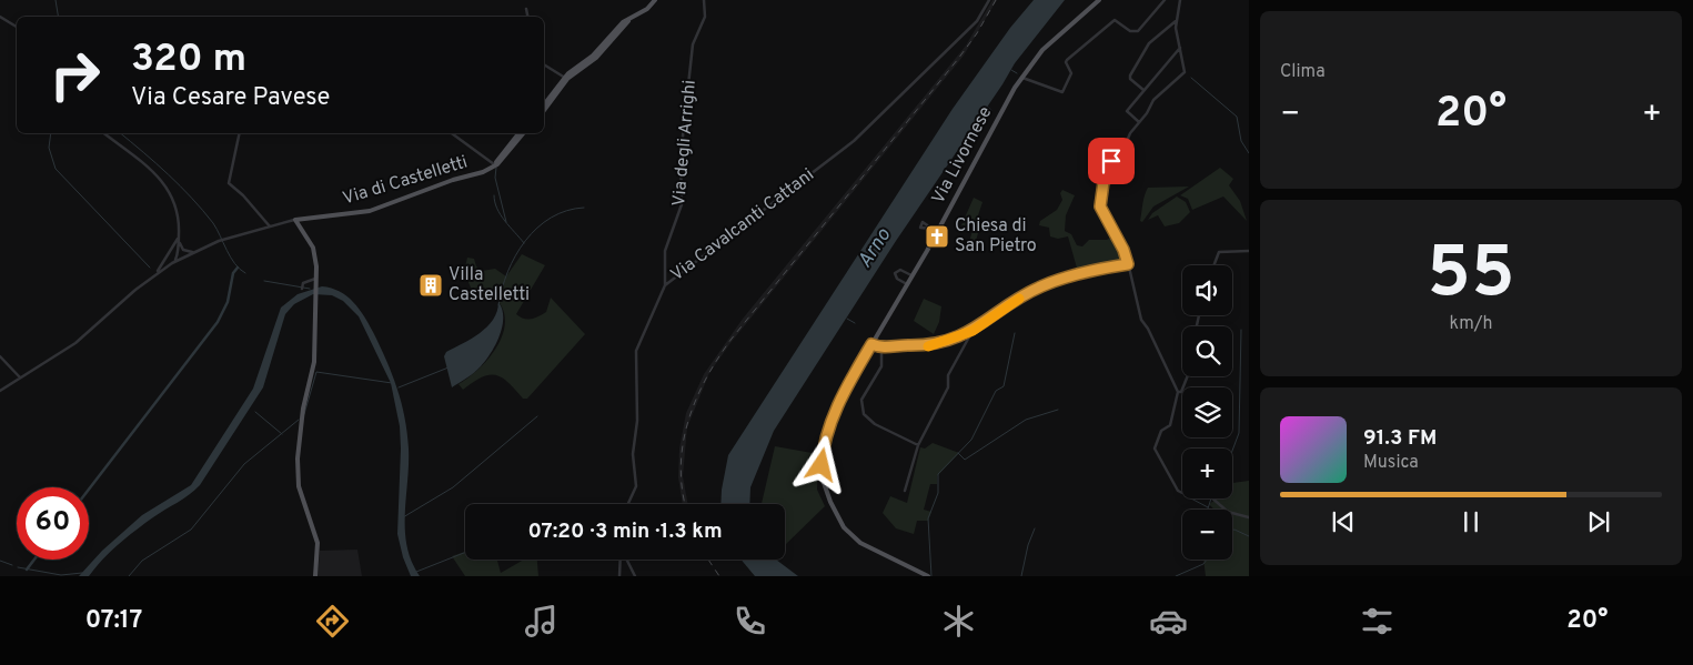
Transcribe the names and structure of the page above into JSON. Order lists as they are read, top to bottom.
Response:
{
  "streets": {
    "main road": ["Via Livornese", "Via di Castelletti"],
    "street": ["Via degli Arrighi", "Via Cavalcanti Cattani"]
  },
  "crossings": [
    ["Via degli Arrighi", "Via Cavalcanti Cattani"]
  ],
  "water": ["Arno"],
  "places": {
    "church": ["Chiesa di San Pietro"],
    "building": ["Villa Castelletti"]
  },
  "page": {
    "tile": [
      "Clima",
      ["55", "km/h"]
    ],
    "turn": ["320 m", "Via Cesare Pavese"],
    "heat": ["−", "20°", "+"],
    "map_buttons": ["+", "−"],
    "song": ["91.3 FM", "Musica"],
    "limit": "60",
    "trip": "07:20 · 3 min · 1.3 km",
    "tabs": ["07:17", "20°"]
  }
}
